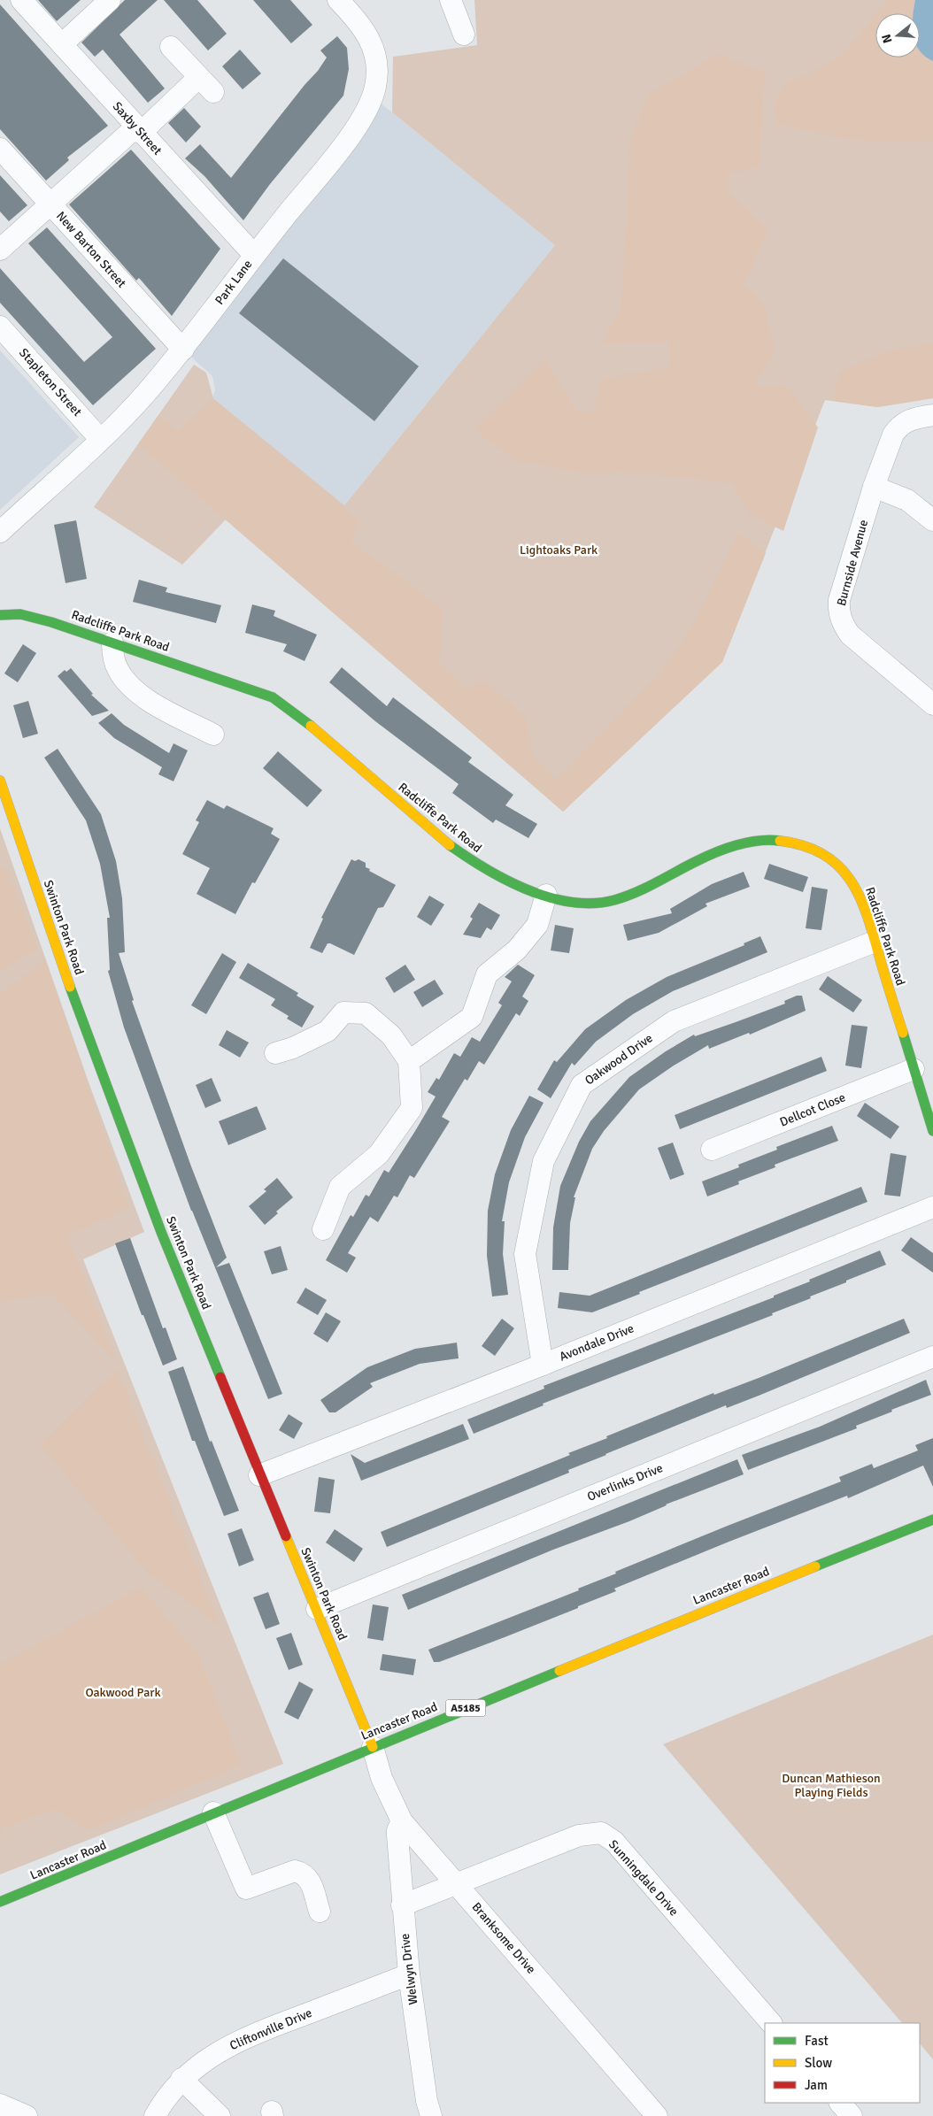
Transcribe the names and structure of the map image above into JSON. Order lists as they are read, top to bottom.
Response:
{
  "streets": {
    "street": [
      "Saxby Street",
      "New Barton Street",
      "Park Lane",
      "Stapleton Street",
      "Burnside Avenue",
      "Radcliffe Park Road",
      "Swinton Park Road",
      "Oakwood Drive",
      "Dellcot Close",
      "Avondale Drive",
      "Overlinks Drive",
      "Lancaster Road",
      "A5185",
      "Sunningdale Drive",
      "Branksome Drive",
      "Welwyn Drive",
      "Cliftonville Drive"
    ]
  },
  "crossings": [
    ["Saxby Street", "Park Lane"],
    ["New Barton Street", "Park Lane"],
    ["Park Lane", "Stapleton Street"],
    ["Radcliffe Park Road", "Oakwood Drive"],
    ["Radcliffe Park Road", "Dellcot Close"],
    ["Swinton Park Road", "Avondale Drive"],
    ["Swinton Park Road", "Overlinks Drive"],
    ["Swinton Park Road", "Lancaster Road"],
    ["Swinton Park Road", "Branksome Drive"],
    ["Oakwood Drive", "Avondale Drive"],
    ["Lancaster Road", "Branksome Drive"],
    ["Sunningdale Drive", "Branksome Drive"],
    ["Sunningdale Drive", "Welwyn Drive"],
    ["Branksome Drive", "Welwyn Drive"],
    ["Welwyn Drive", "Cliftonville Drive"]
  ],
  "parks": ["Lightoaks Park", "Oakwood Park", "Duncan Mathieson Playing Fields"],
  "legend": ["Fast", "Slow", "Jam"],
  "north": "left"
}
